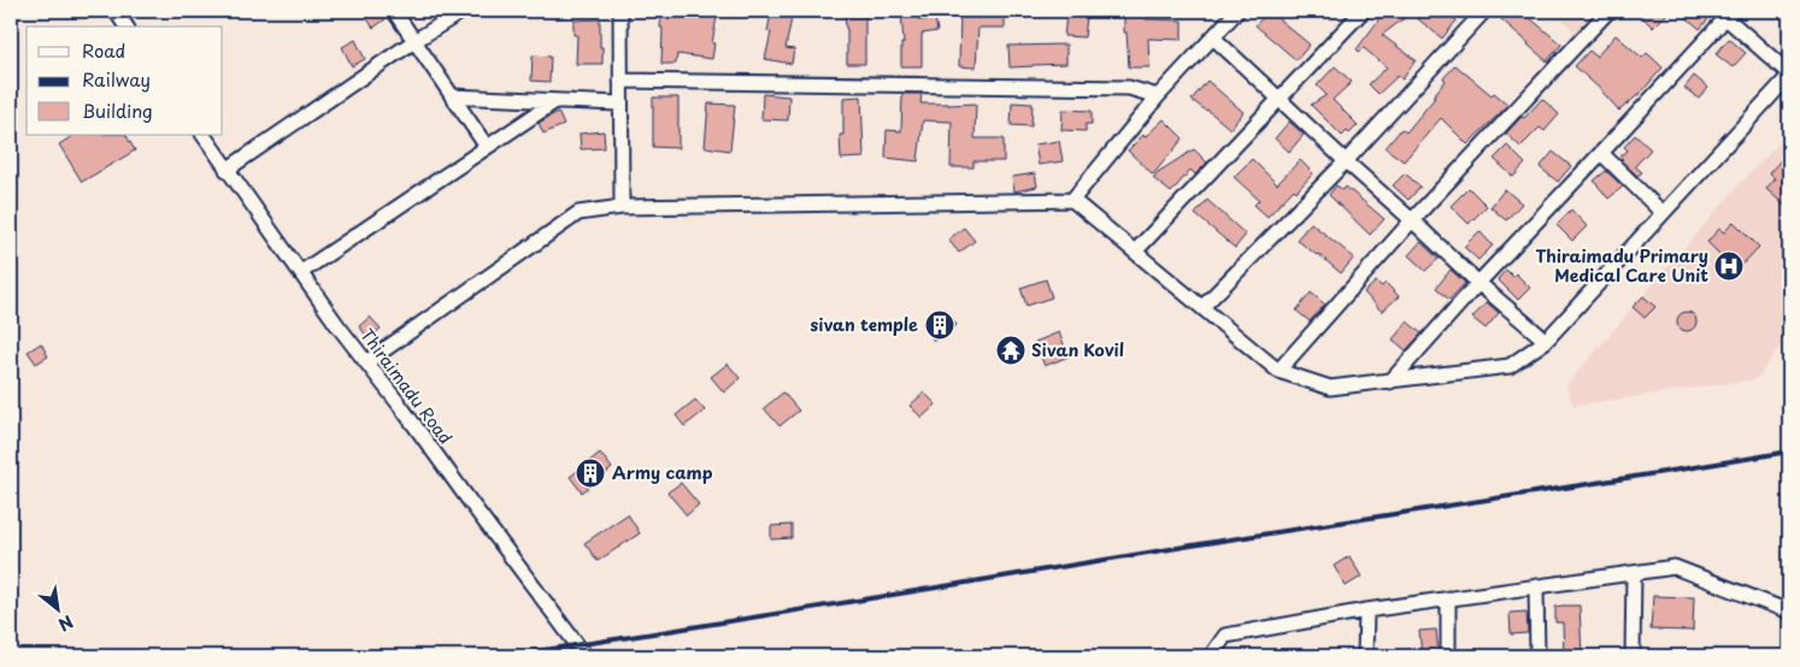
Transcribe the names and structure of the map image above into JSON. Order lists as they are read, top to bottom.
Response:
{
  "streets": {
    "street": ["Thiraimadu Road"]
  },
  "places": {
    "hospital": ["Thiraimadu Primary Medical Care Unit"],
    "building": ["sivan temple", "Army camp"],
    "temple": ["Sivan Kovil"]
  },
  "legend": ["Road", "Railway", "Building"],
  "north": "bottom right"
}
